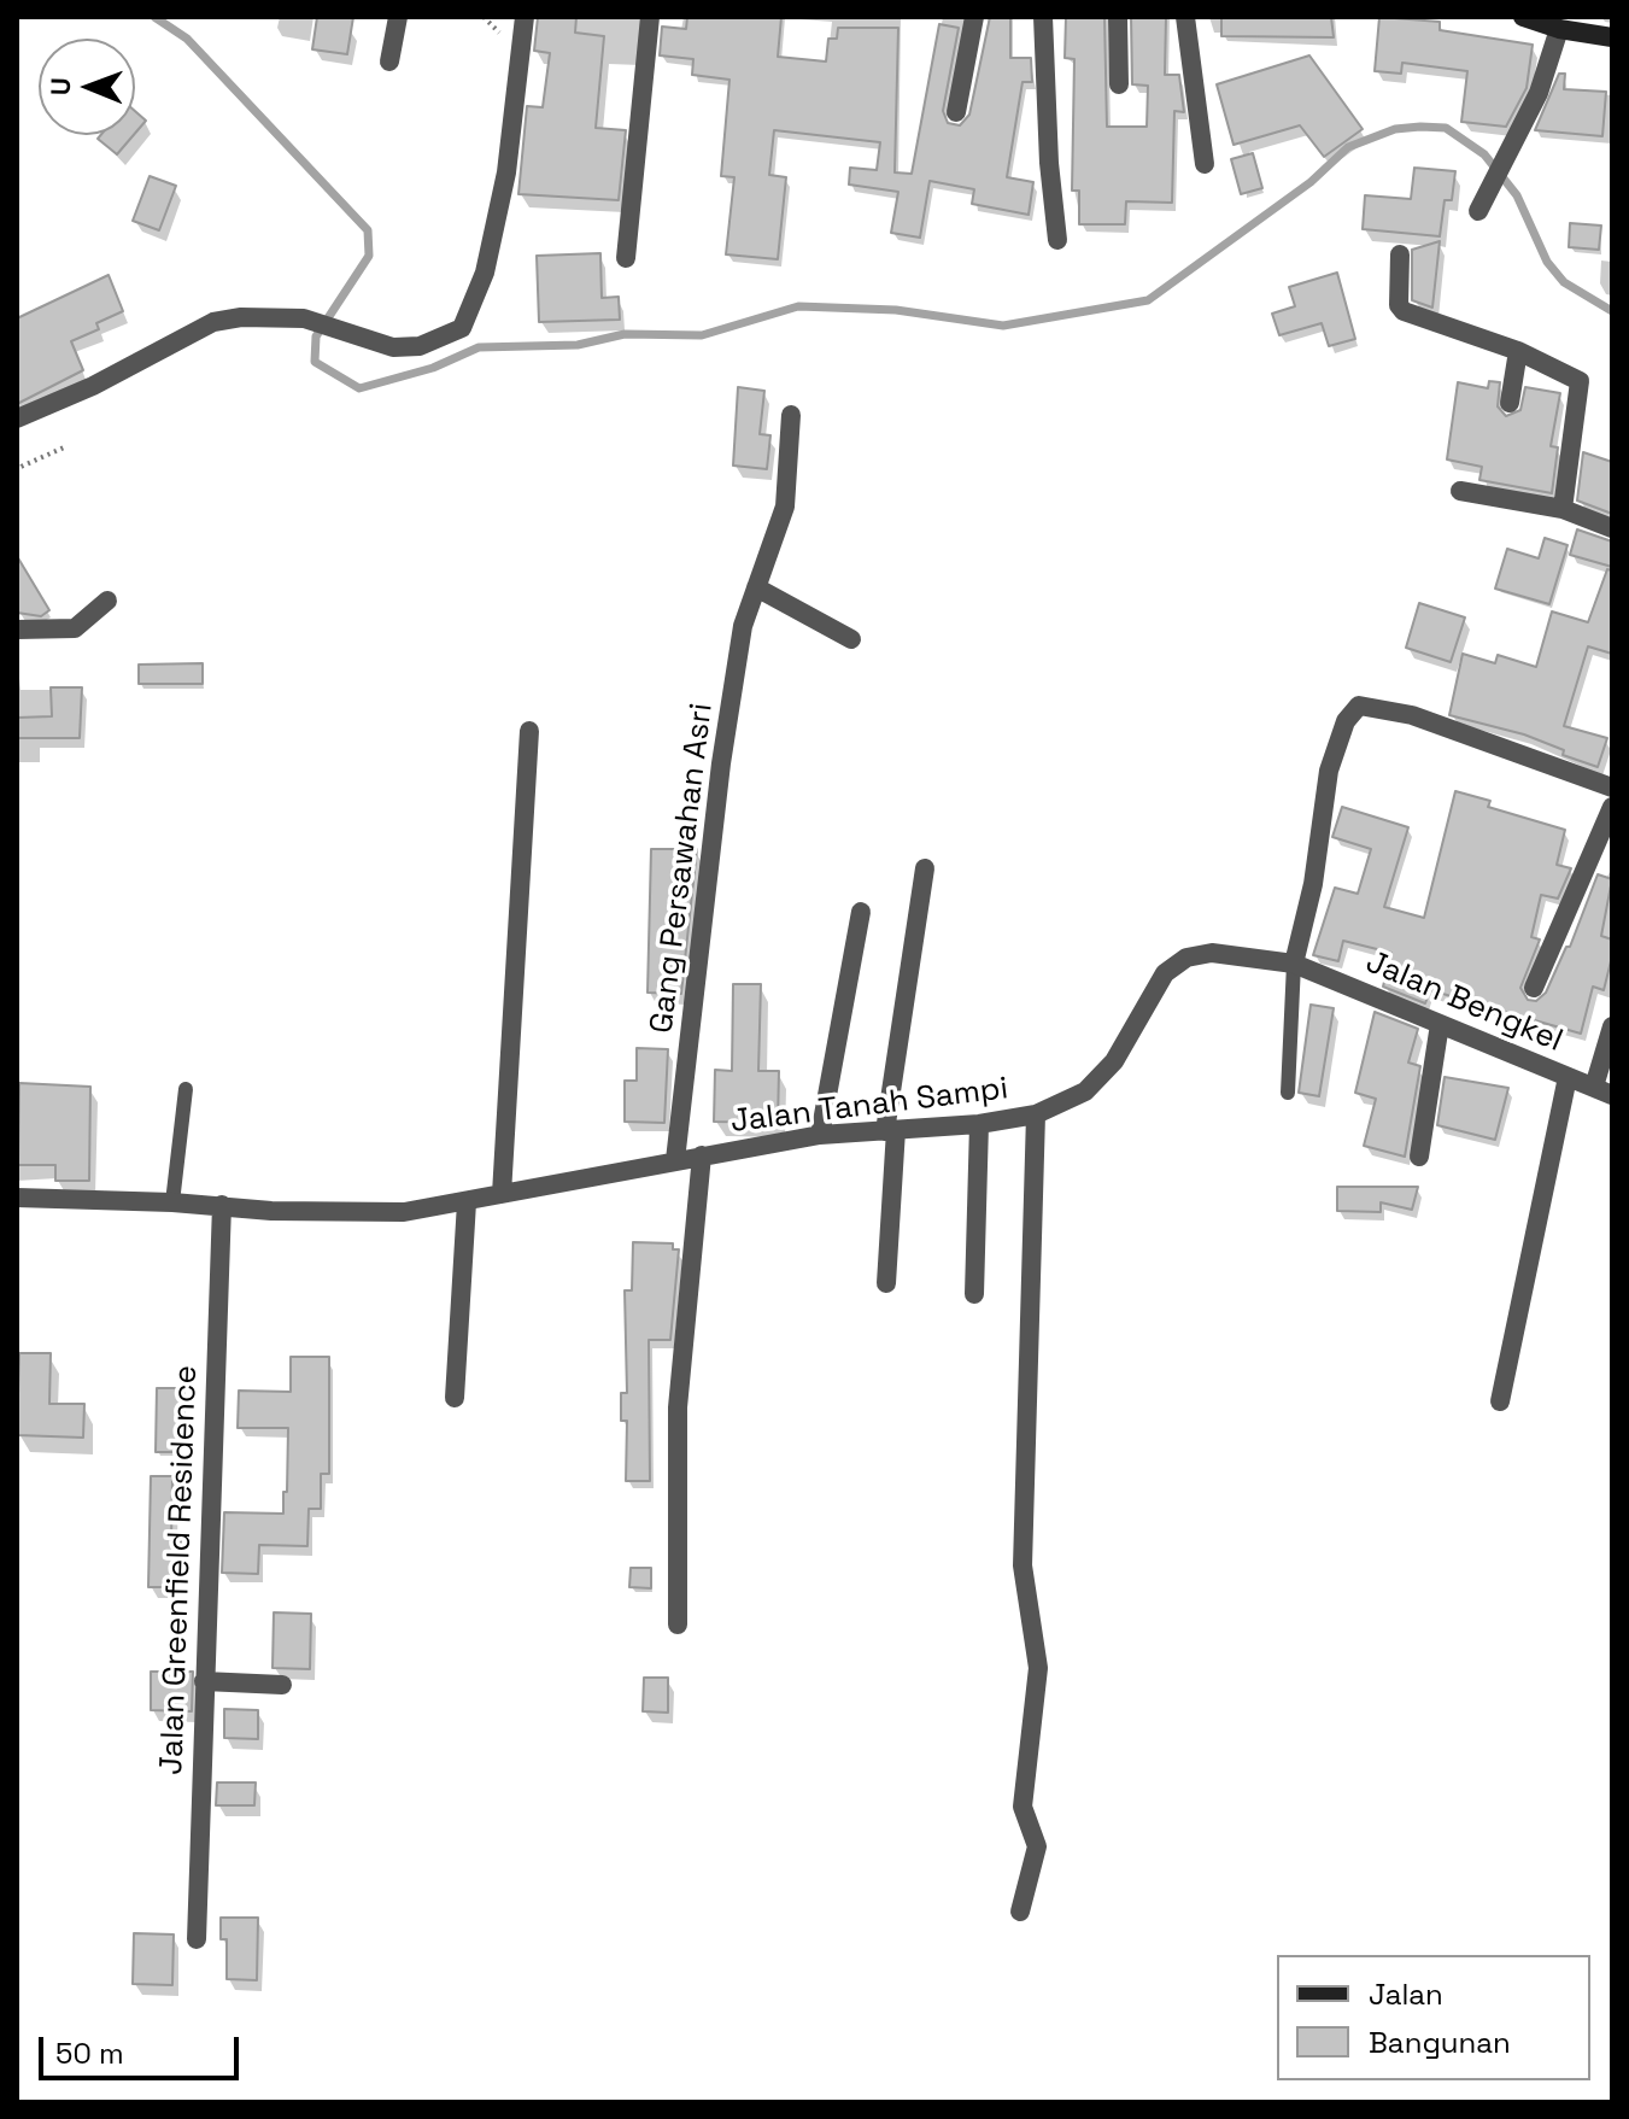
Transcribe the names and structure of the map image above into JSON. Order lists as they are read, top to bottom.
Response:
{
  "streets": {
    "street": [
      "Gang Persawahan Asri",
      "Jalan Bengkel",
      "Jalan Tanah Sampi",
      "Jalan Greenfield Residence"
    ]
  },
  "crossings": [
    ["Gang Persawahan Asri", "Jalan Tanah Sampi"],
    ["Jalan Bengkel", "Jalan Tanah Sampi"],
    ["Jalan Tanah Sampi", "Jalan Greenfield Residence"]
  ],
  "legend": ["Jalan", "Bangunan"],
  "scale_bar": "50 m",
  "north": "left"
}
